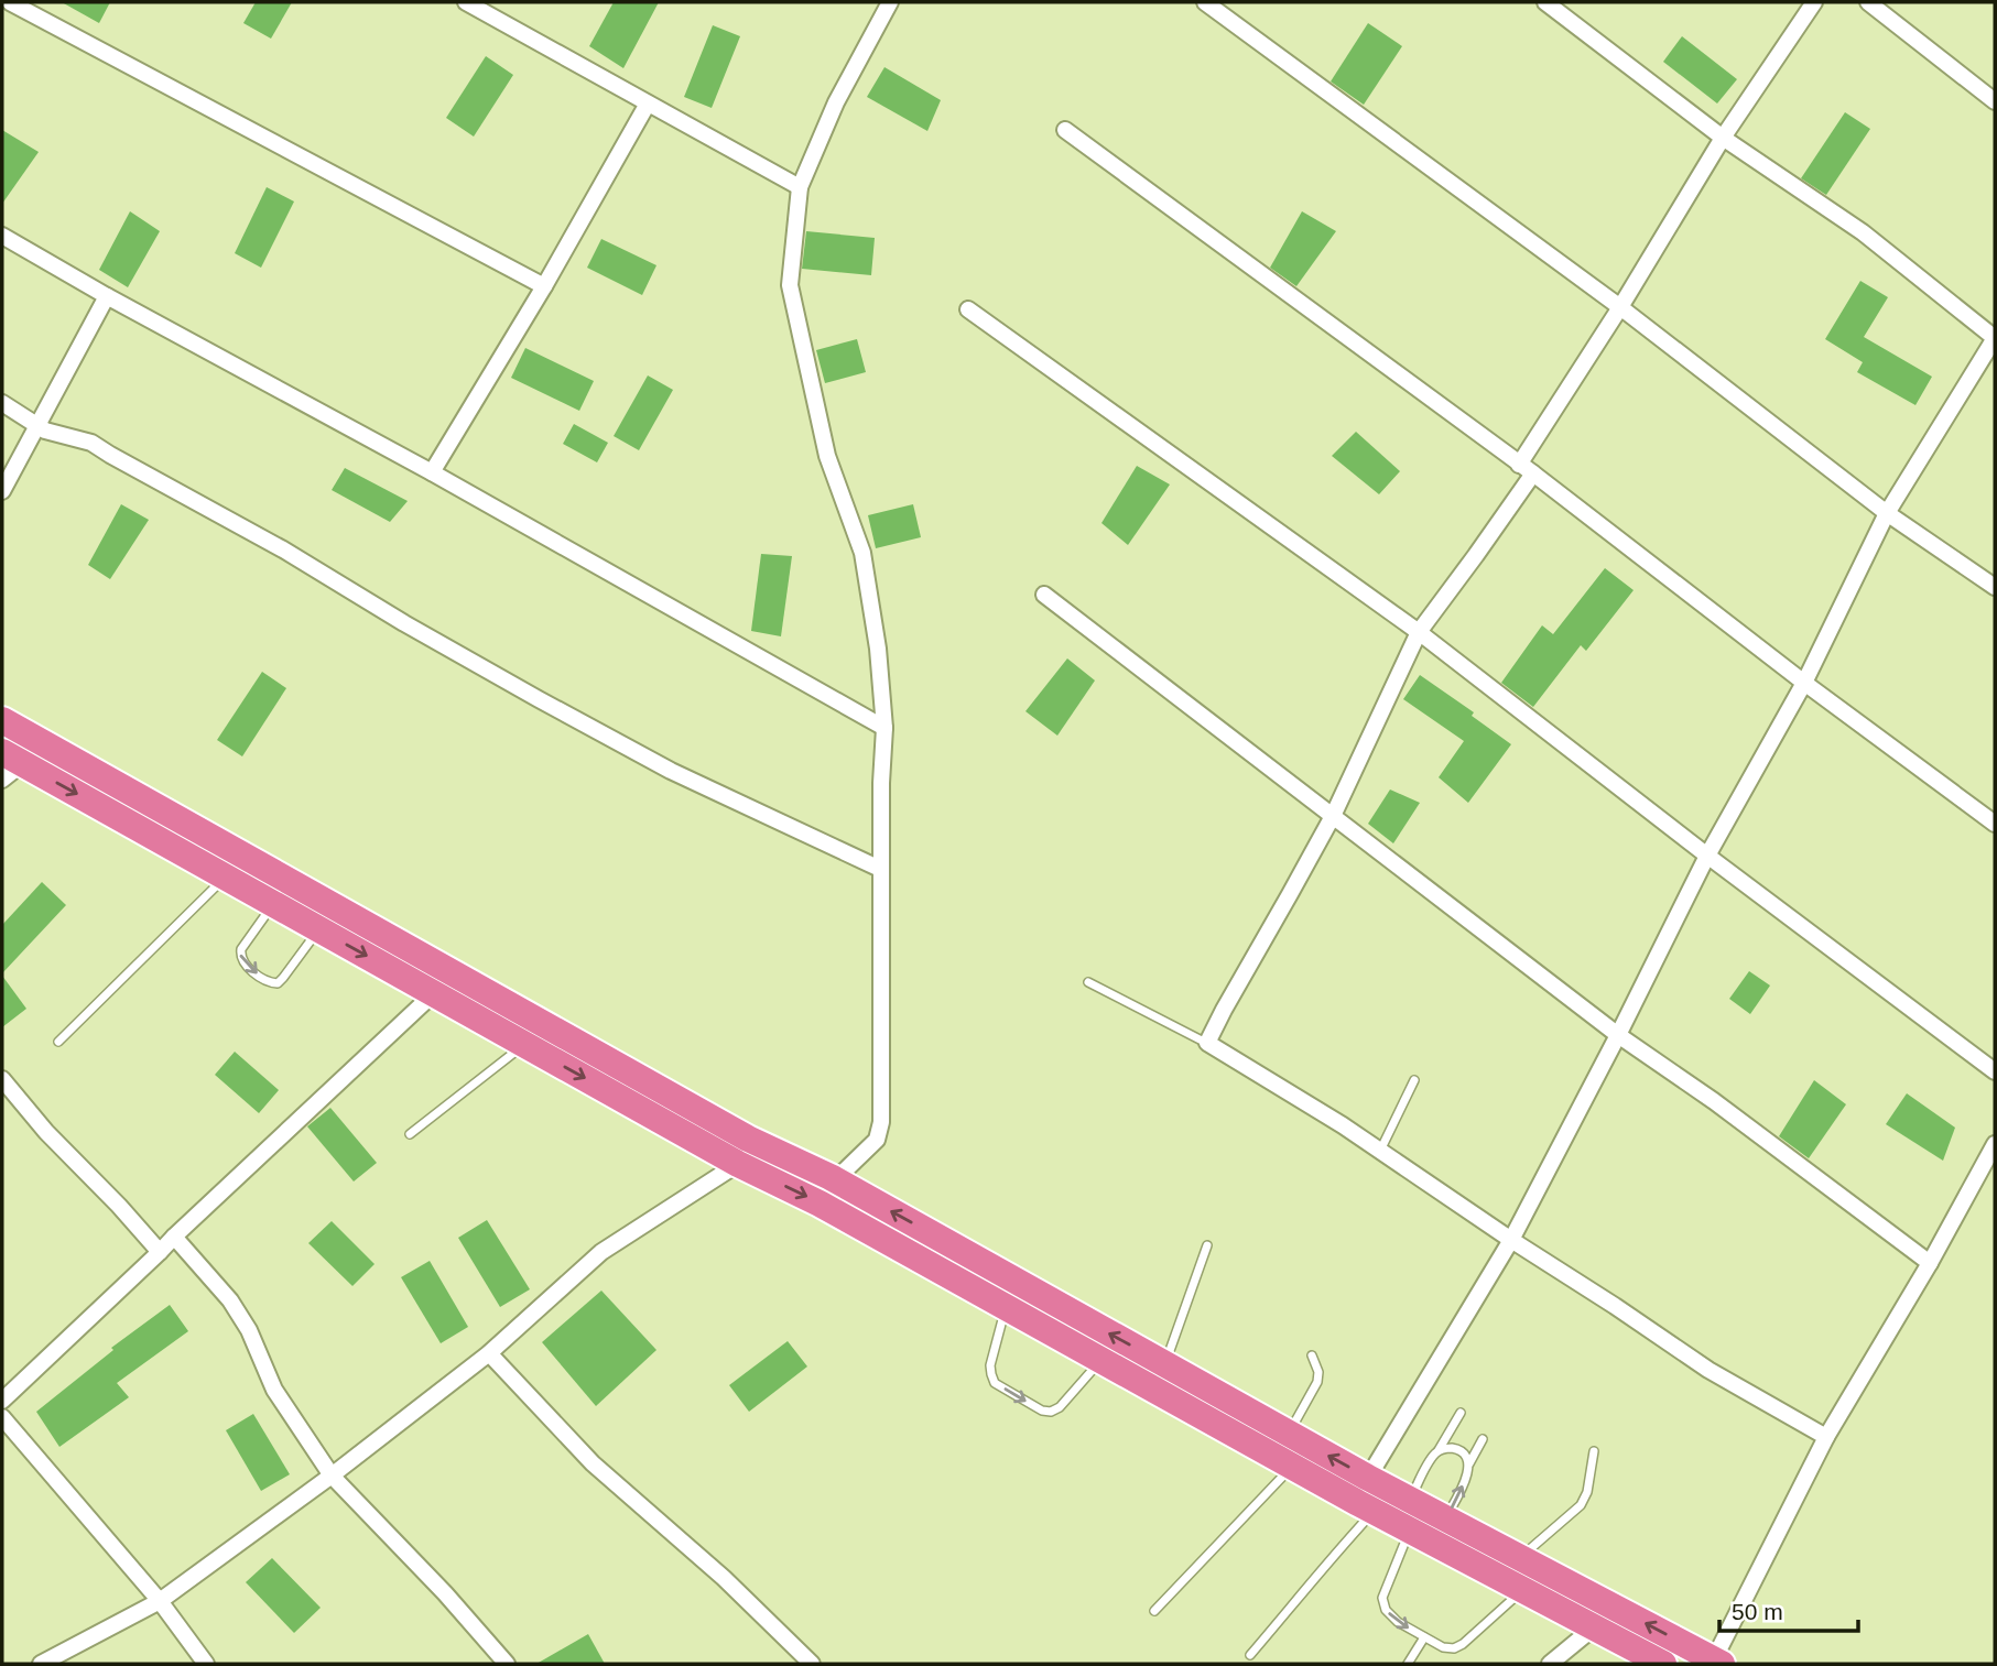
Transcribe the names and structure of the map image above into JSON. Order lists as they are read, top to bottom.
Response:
{
  "scale_bar": "50 m"
}
